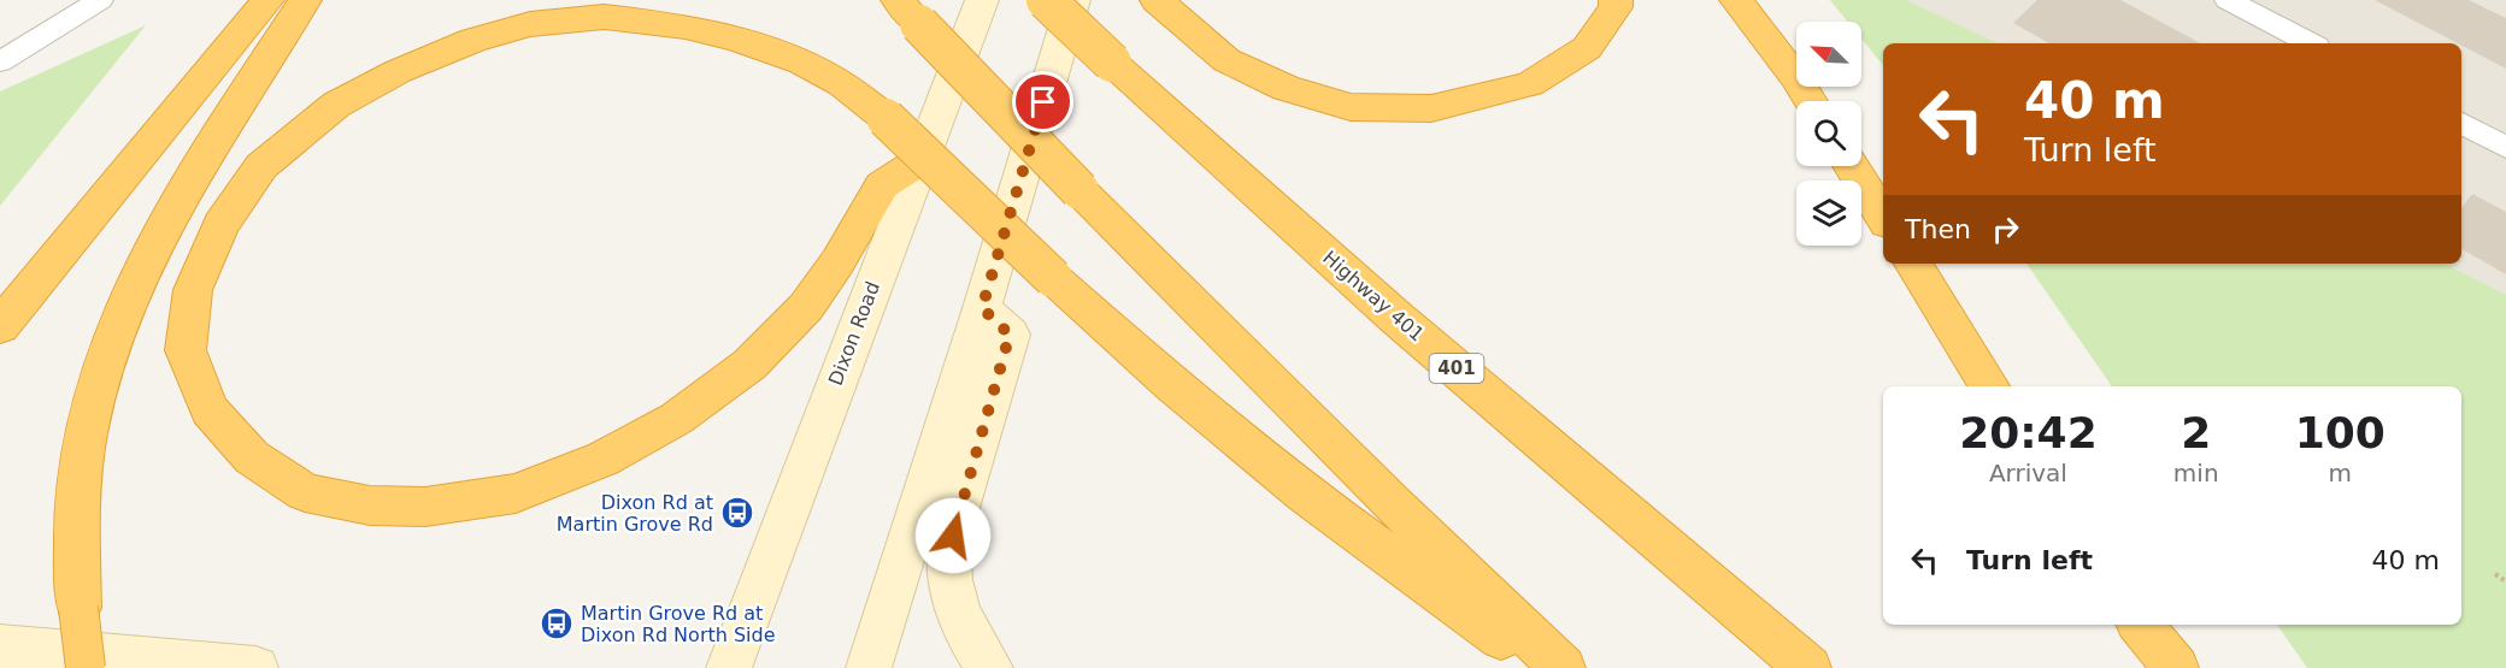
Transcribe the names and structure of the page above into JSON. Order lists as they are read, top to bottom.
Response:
{
  "streets": {
    "highway": ["Highway 401", "401"],
    "main road": ["Dixon Road"]
  },
  "places": {
    "bus stop": ["Dixon Rd at Martin Grove Rd", "Martin Grove Rd at Dixon Rd North Side"]
  },
  "north": "top left",
  "page": {
    "turn": ["40 m", "Turn left"],
    "then": "Then",
    "eta": [
      "20:42",
      "Arrival",
      "2",
      "min",
      "100",
      "m"
    ],
    "list": [
      {
        "name": "Turn left",
        "value": "40 m"
      }
    ]
  }
}
